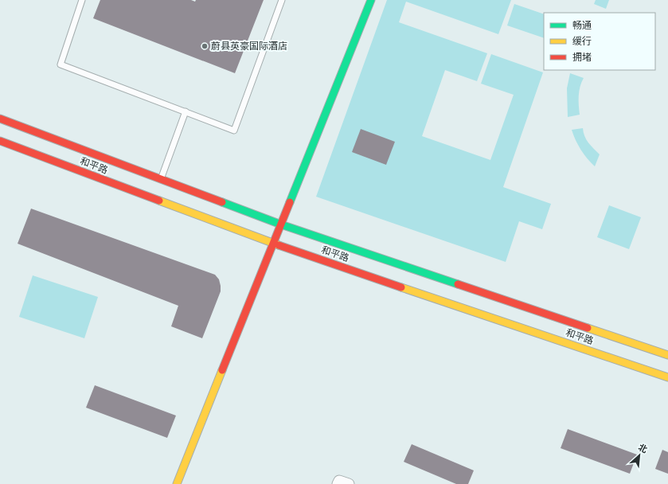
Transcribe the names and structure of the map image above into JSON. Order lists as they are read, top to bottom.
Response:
{
  "streets": {
    "street": ["和平路"]
  },
  "places": ["蔚县英豪国际酒店"],
  "legend": ["畅通", "缓行", "拥堵"],
  "north": "top right"
}
